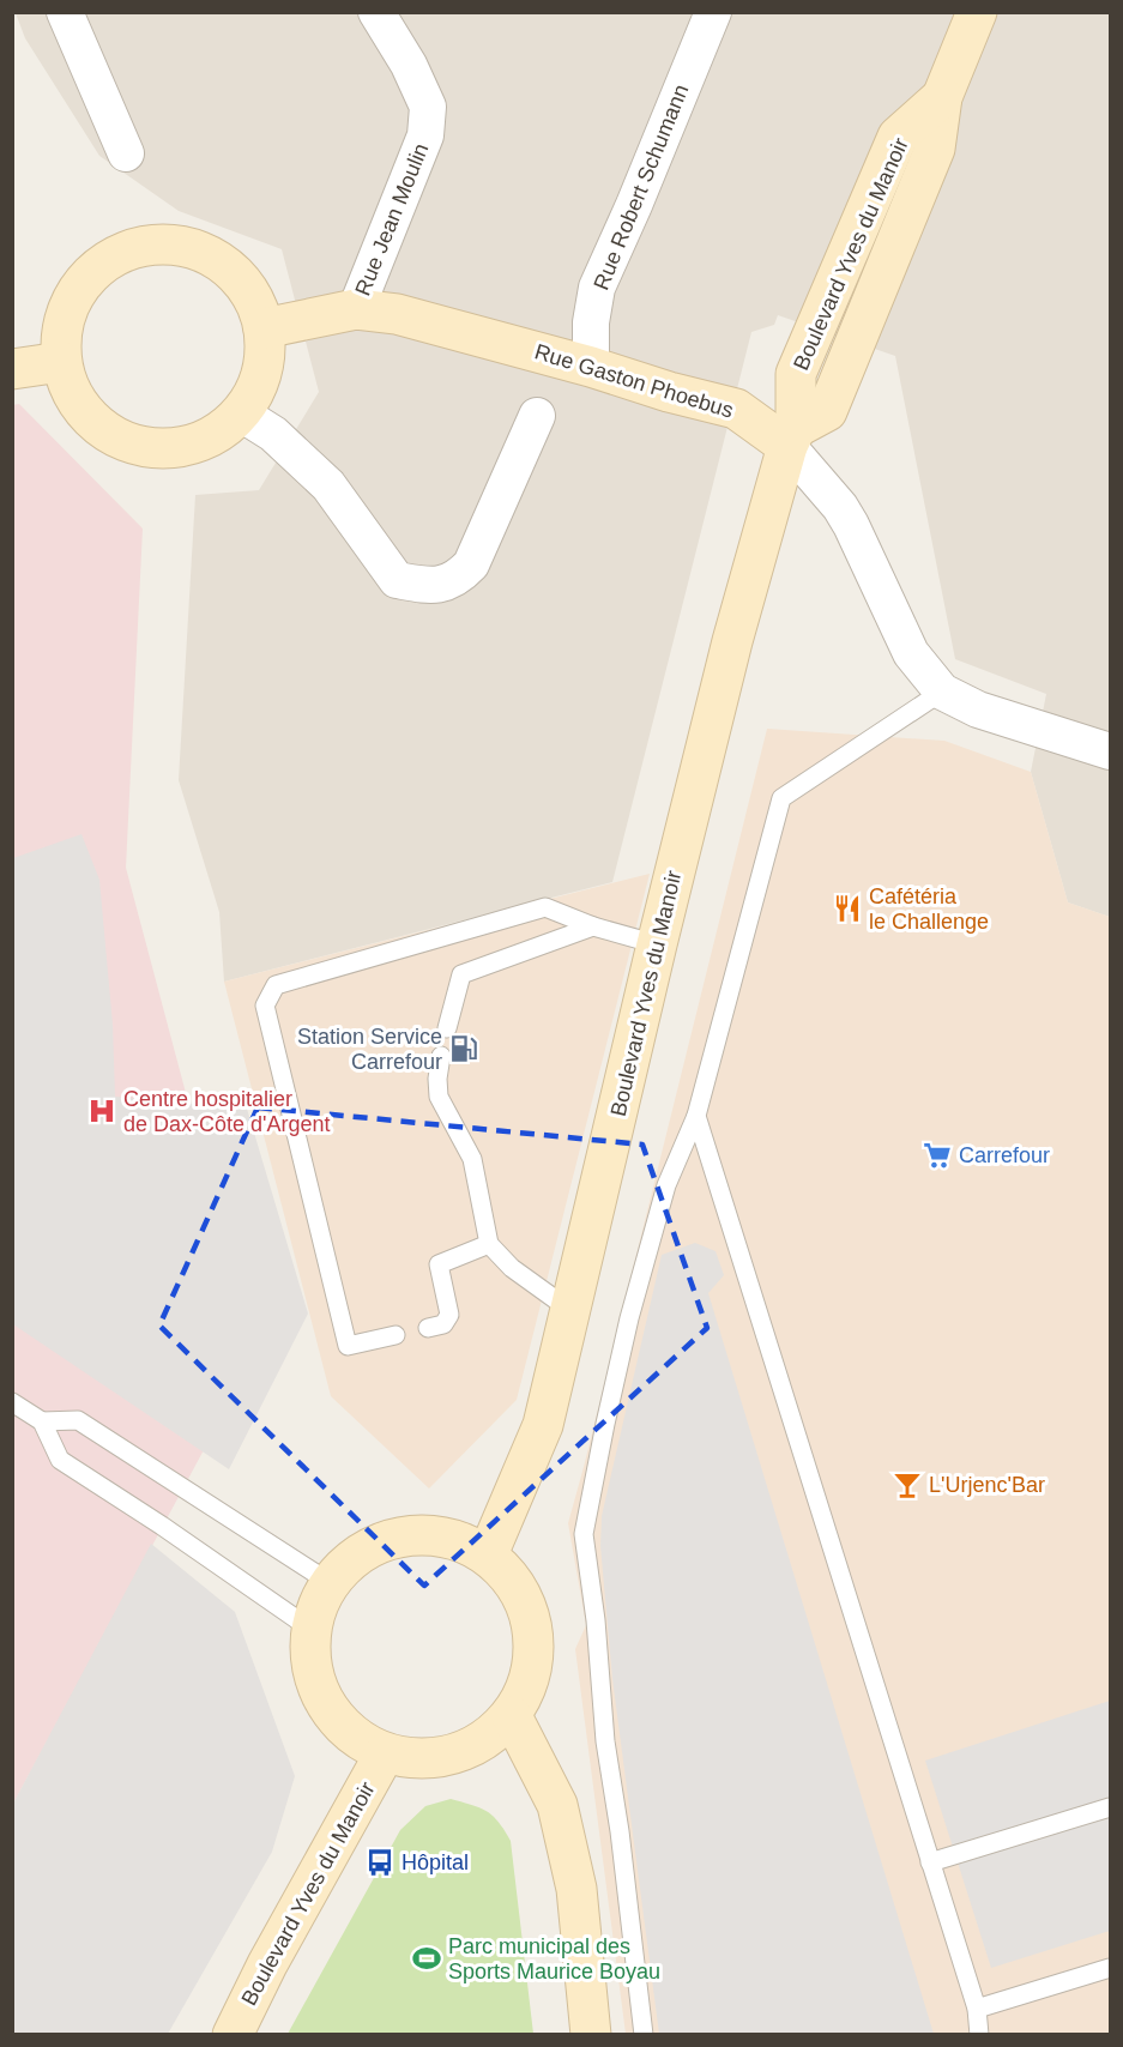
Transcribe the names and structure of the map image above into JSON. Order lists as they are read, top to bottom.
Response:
{
  "streets": {
    "main road": ["Boulevard Yves du Manoir", "Rue Gaston Phoebus"],
    "street": ["Rue Robert Schumann", "Rue Jean Moulin"]
  },
  "crossings": [
    ["Rue Robert Schumann", "Rue Gaston Phoebus"],
    ["Rue Jean Moulin", "Rue Gaston Phoebus"],
    ["Boulevard Yves du Manoir", "Rue Gaston Phoebus"]
  ],
  "places": {
    "restaurant": ["Cafétéria le Challenge"],
    "fuel station": ["Station Service Carrefour"],
    "hospital": ["Centre hospitalier de Dax-Côte d'Argent"],
    "supermarket": ["Carrefour"],
    "bar": ["L'Urjenc'Bar"],
    "bus stop": ["Hôpital"],
    "sports": ["Parc municipal des Sports Maurice Boyau"]
  }
}
